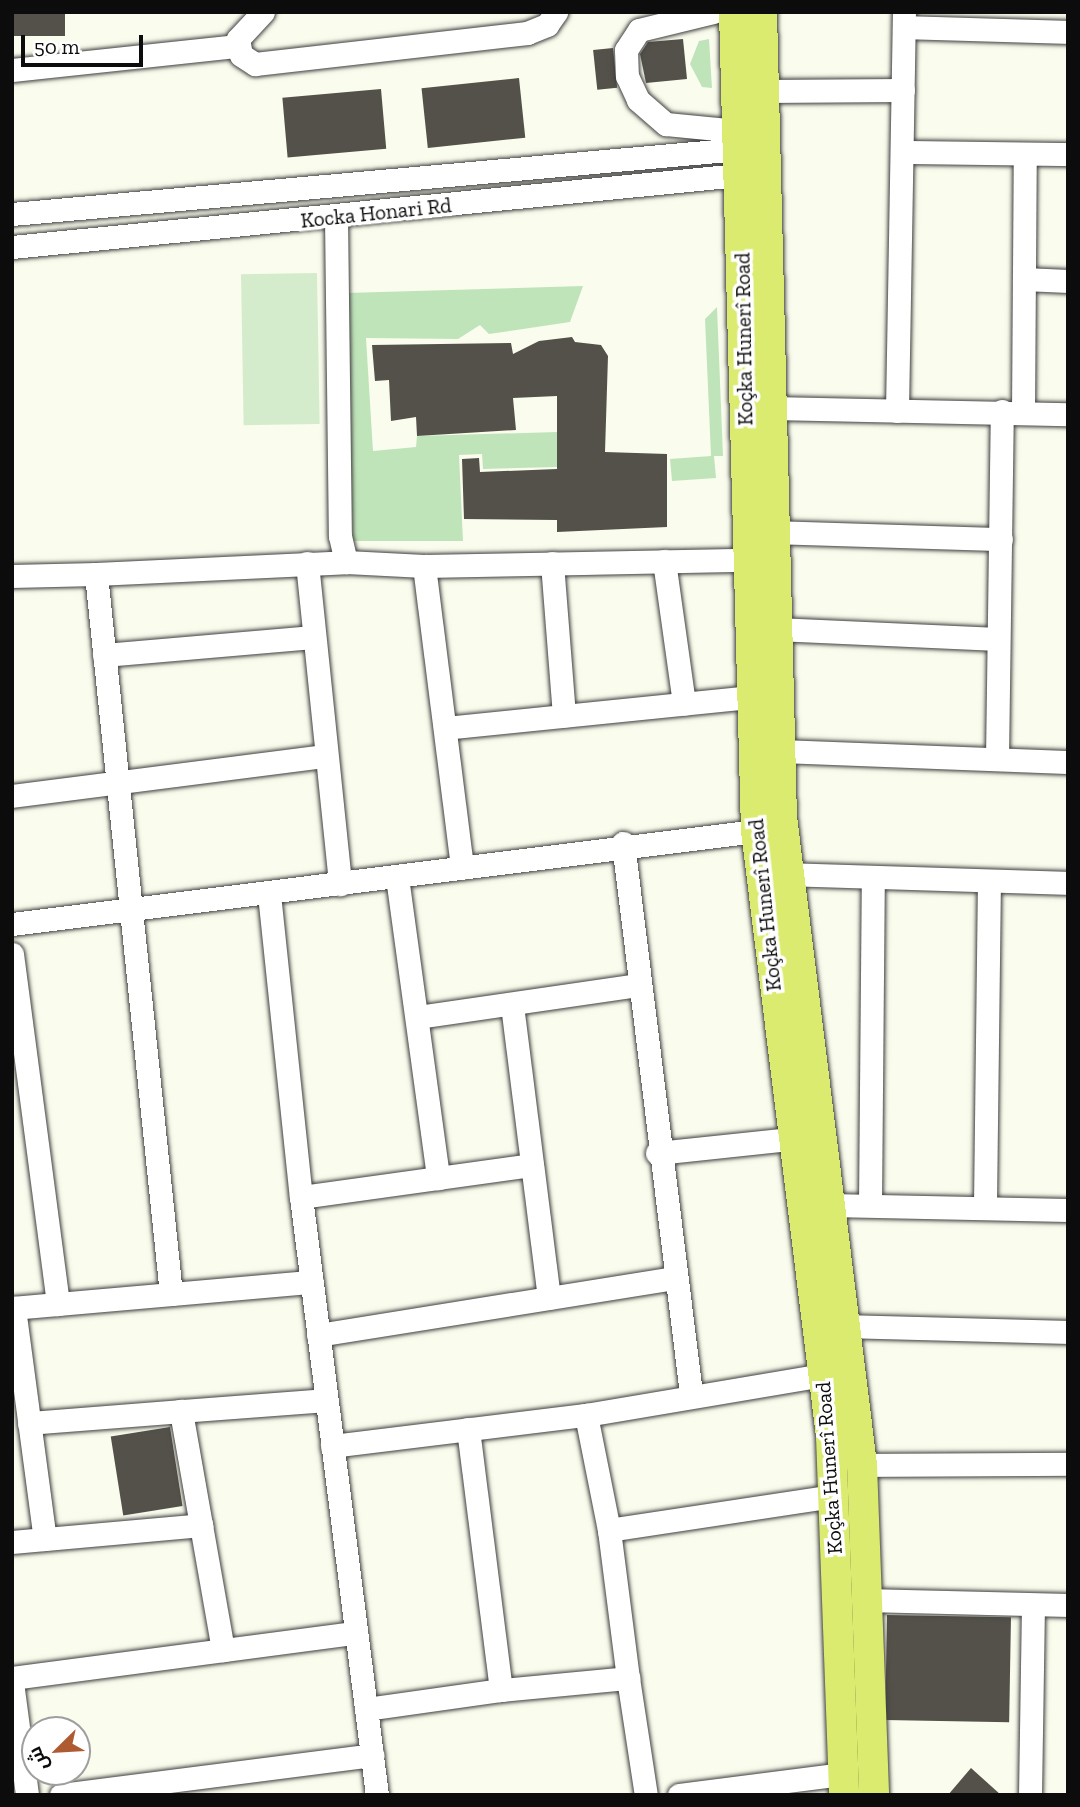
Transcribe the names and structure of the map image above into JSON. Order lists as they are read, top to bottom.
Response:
{
  "streets": {
    "main road": ["Koçka Hunerî Road"],
    "street": ["Kocka Honari Rd"]
  },
  "crossings": [
    ["Kocka Honari Rd", "Koçka Hunerî Road"]
  ],
  "scale_bar": "50 m",
  "north": "bottom left"
}
